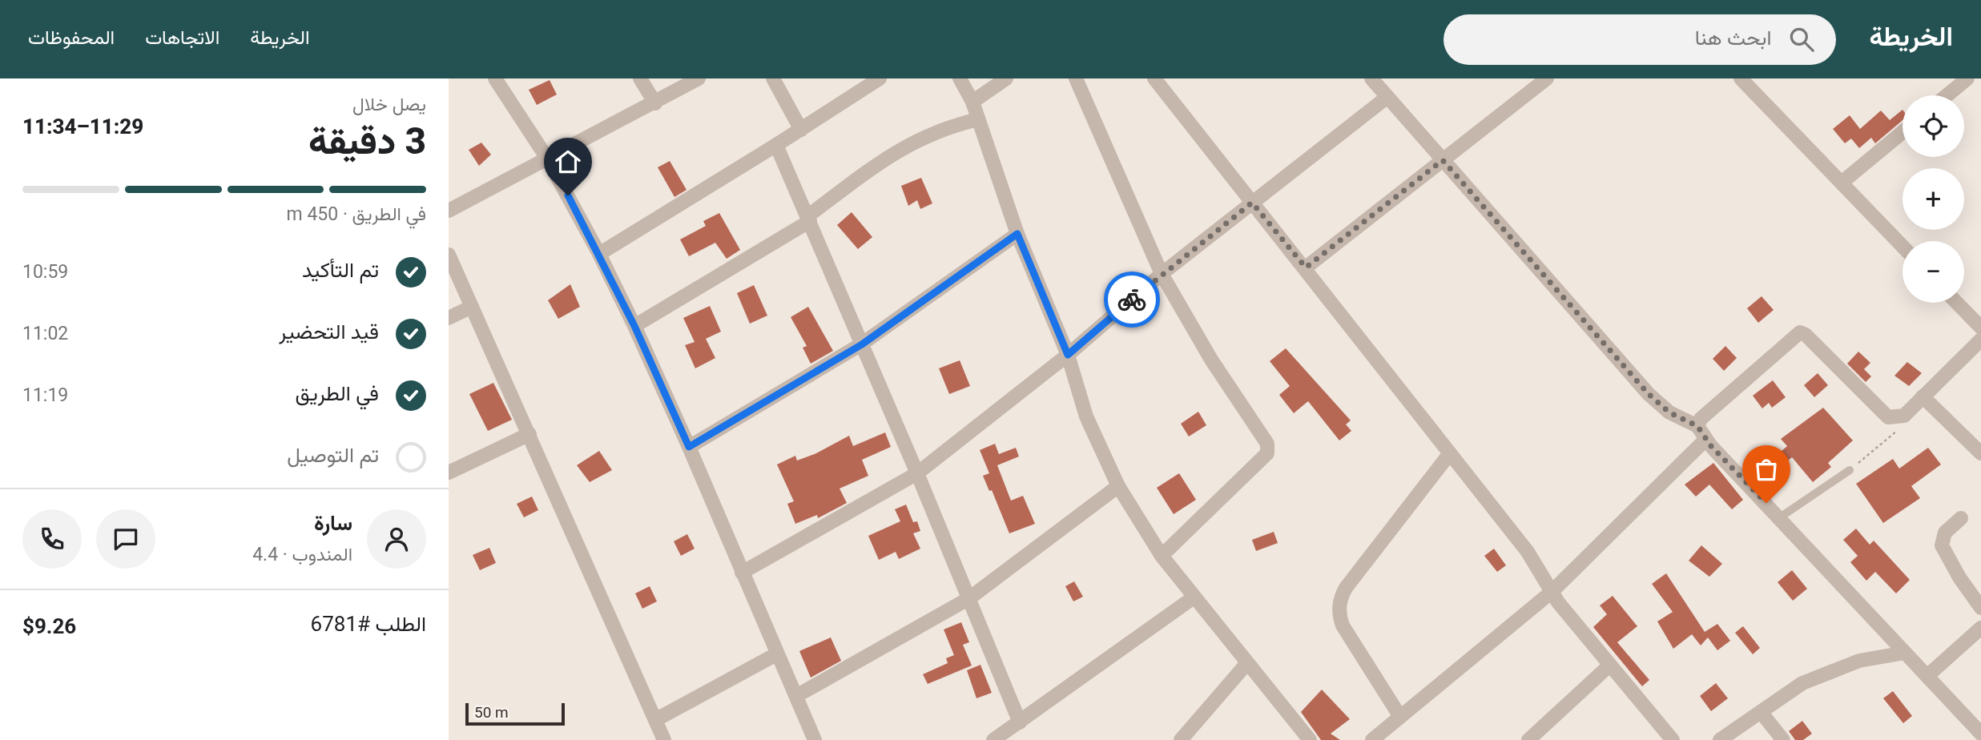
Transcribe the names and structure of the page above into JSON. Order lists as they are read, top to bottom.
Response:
{
  "scale_bar": "50 m",
  "page": {
    "header": "الخريطة",
    "search": "ابحث هنا",
    "nav": ["الخريطة", "الاتجاهات", "المحفوظات"],
    "heading": ["3 دقيقة", "يصل خلال", "11:29–11:34"],
    "panel": [
      "سارة",
      "المندوب · 4.4",
      "الطلب #6781",
      "$9.26"
    ],
    "map_buttons": ["+", "−"],
    "bar": "في الطريق · 450 m",
    "list": [
      ["تم التأكيد", "10:59"],
      ["قيد التحضير", "11:02"],
      ["في الطريق", "11:19"],
      "تم التوصيل"
    ],
    "scale": "50 m"
  }
}
